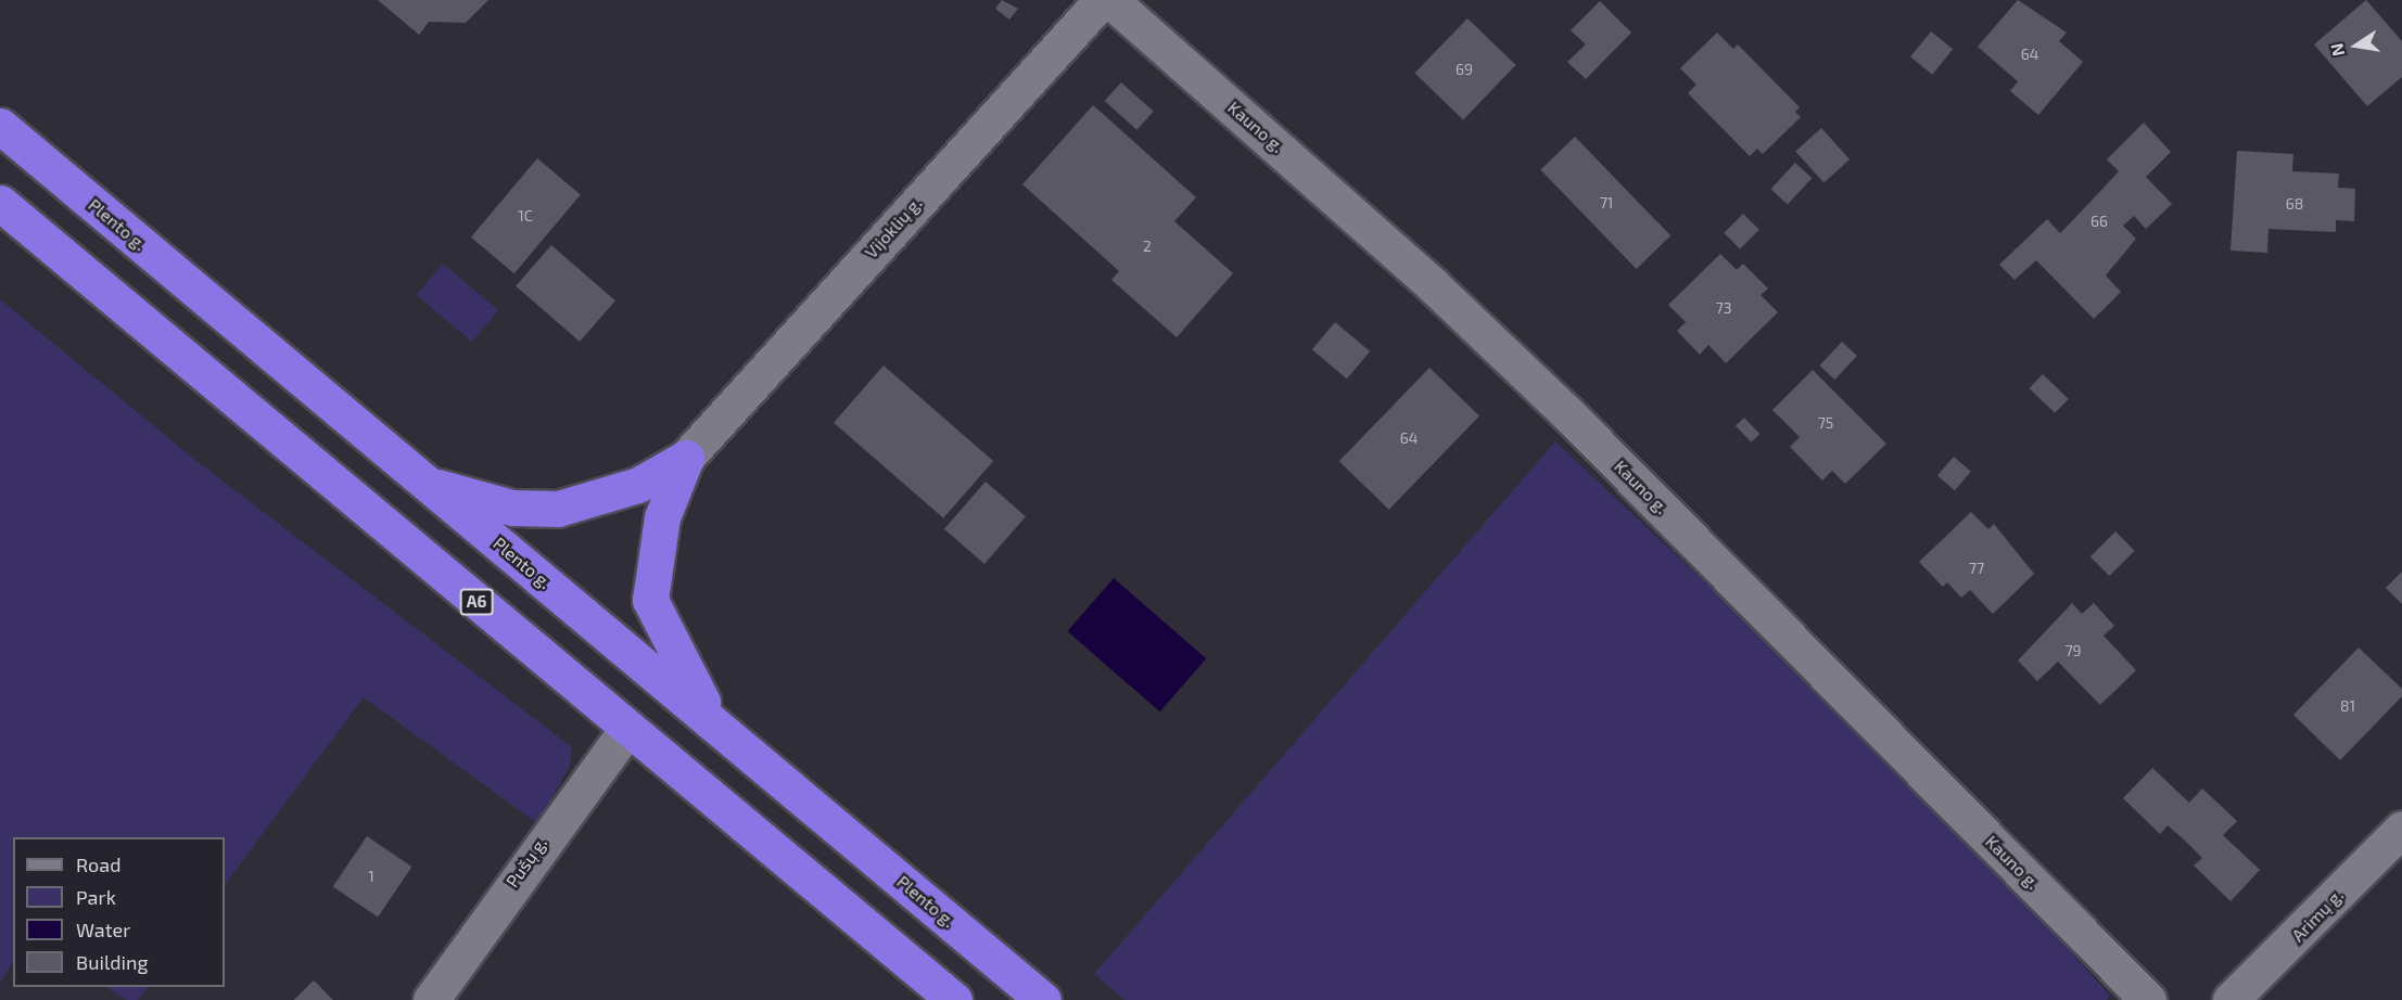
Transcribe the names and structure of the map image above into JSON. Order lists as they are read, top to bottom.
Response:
{
  "streets": {
    "highway": ["Plento g.", "A6"],
    "street": [
      "Kauno g.",
      "Vijoklių g.",
      "Pušų g.",
      "Arimų g."
    ]
  },
  "crossings": [
    ["A6", "Pušų g."]
  ],
  "house_numbers": [
    "64",
    "69",
    "71",
    "68",
    "1C",
    "66",
    "2",
    "73",
    "75",
    "64",
    "77",
    "79",
    "81",
    "1"
  ],
  "legend": [
    "Road",
    "Park",
    "Water",
    "Building"
  ],
  "north": "left"
}
